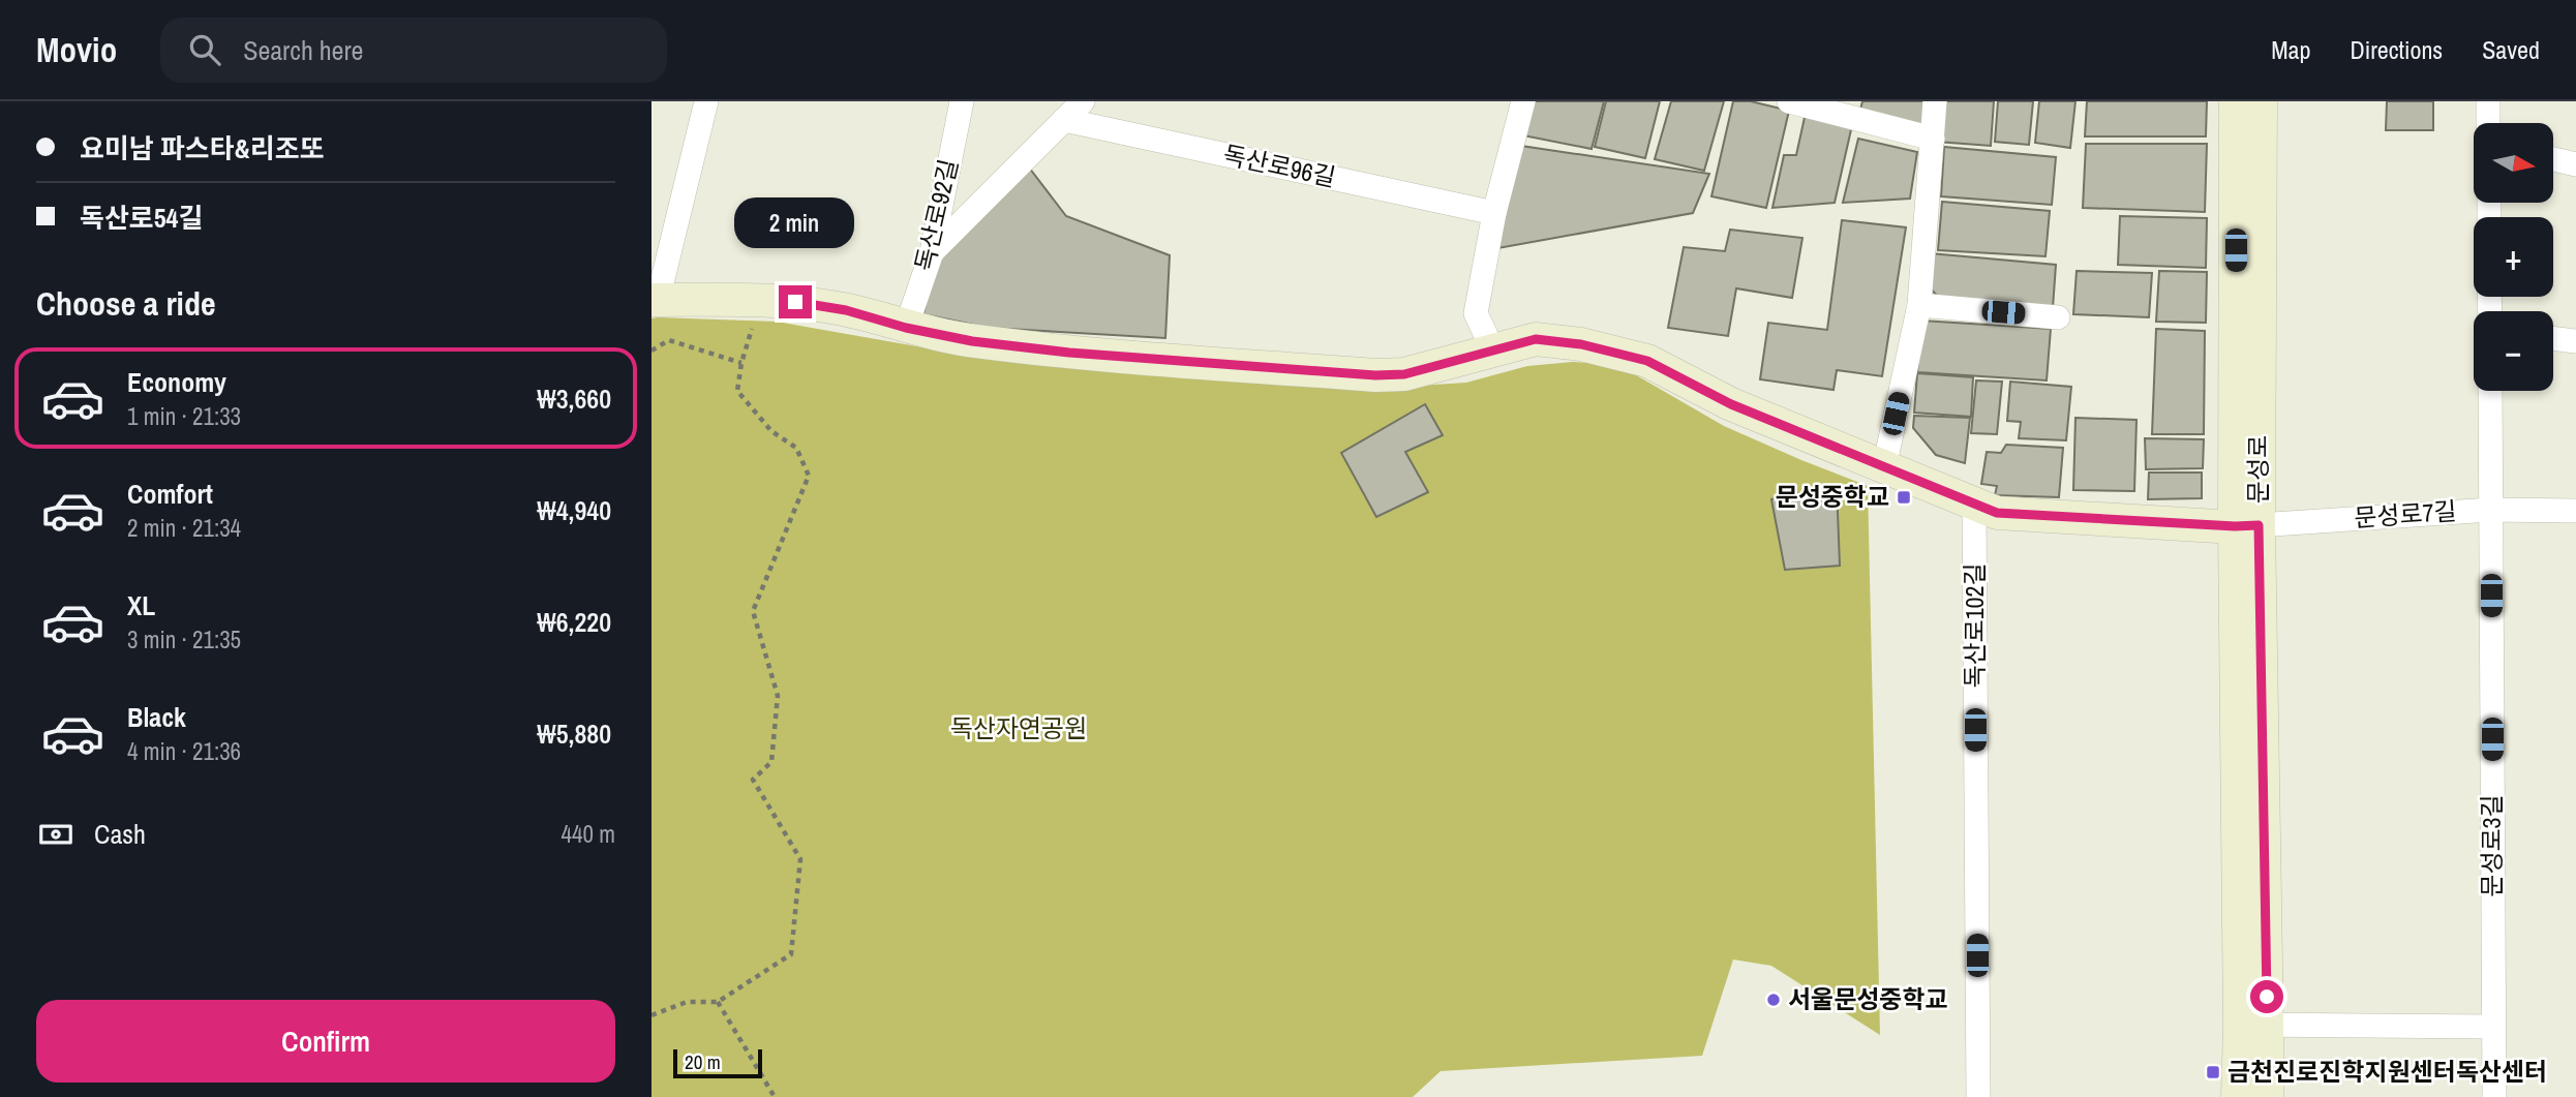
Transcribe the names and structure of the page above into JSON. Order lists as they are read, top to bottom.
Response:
{
  "streets": {
    "street": [
      "독산로96길",
      "독산로92길",
      "문성로",
      "문성로7길",
      "독산로102길",
      "문성로3길"
    ]
  },
  "crossings": [
    ["문성로", "문성로7길"],
    ["문성로", "독산로102길"],
    ["문성로7길", "문성로3길"]
  ],
  "parks": ["독산자연공원"],
  "places": {
    "transit": ["문성중학교", "금천진로진학지원센터독산센터"],
    "other": ["서울문성중학교"]
  },
  "scale_bar": "20 m",
  "north": "right",
  "page": {
    "header": "Movio",
    "search": "Search here",
    "nav": ["Map", "Directions", "Saved"],
    "banner": ["요미남 파스타&리조또", "독산로54길"],
    "map_buttons": ["+", "−"],
    "bubble": "2 min",
    "heading": "Choose a ride",
    "list": [
      {
        "name": "Economy",
        "note": "1 min · 21:33",
        "value": "₩3,660"
      },
      {
        "name": "Comfort",
        "note": "2 min · 21:34",
        "value": "₩4,940"
      },
      {
        "name": "XL",
        "note": "3 min · 21:35",
        "value": "₩6,220"
      },
      {
        "name": "Black",
        "note": "4 min · 21:36",
        "value": "₩5,880"
      }
    ],
    "pay": ["Cash", "440 m"],
    "buttons": "Confirm",
    "scale": "20 m"
  }
}
